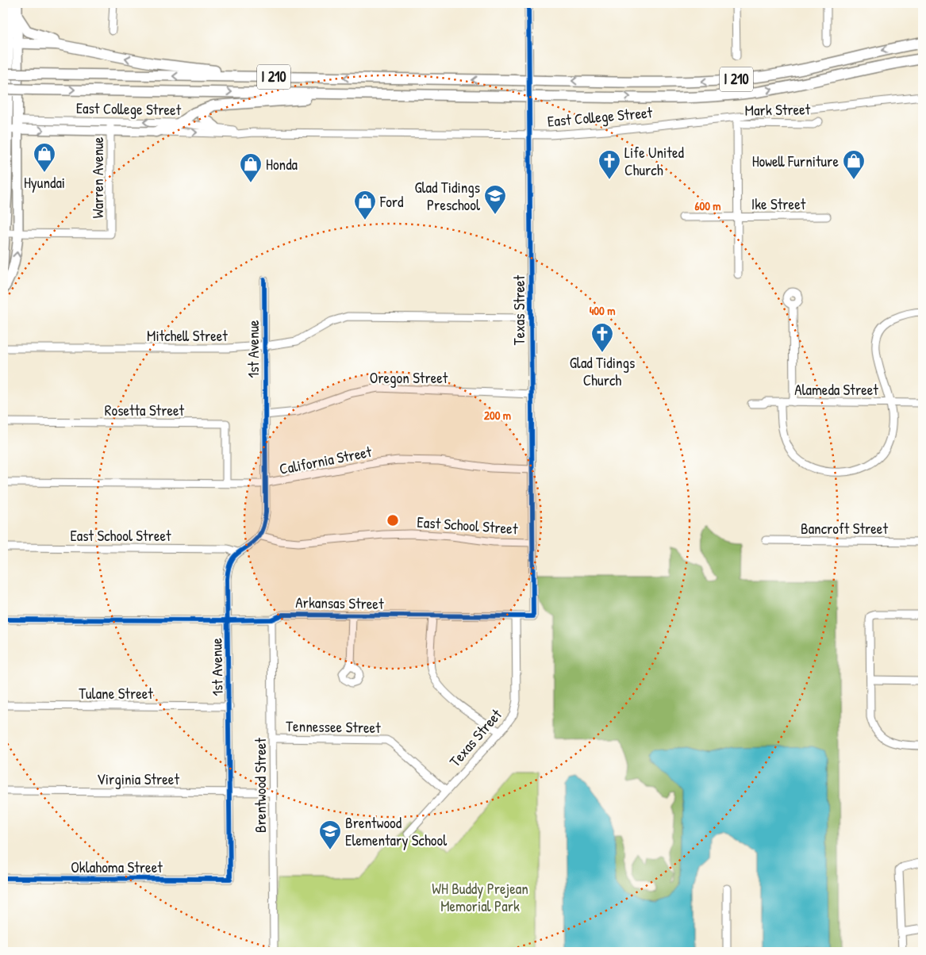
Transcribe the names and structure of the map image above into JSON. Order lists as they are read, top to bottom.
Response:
{
  "streets": {
    "highway": ["I 210"],
    "main road": ["East College Street"],
    "street": [
      "Mark Street",
      "Warren Avenue",
      "Ike Street",
      "Texas Street",
      "Mitchell Street",
      "1st Avenue",
      "Oregon Street",
      "Alameda Street",
      "Rosetta Street",
      "California Street",
      "East School Street",
      "Bancroft Street",
      "Arkansas Street",
      "Tulane Street",
      "Tennessee Street",
      "Virginia Street",
      "Brentwood Street",
      "Oklahoma Street"
    ]
  },
  "crossings": [
    ["East College Street", "Mark Street"],
    ["East College Street", "Warren Avenue"],
    ["East College Street", "Texas Street"],
    ["Texas Street", "Mitchell Street"],
    ["Texas Street", "Oregon Street"],
    ["Texas Street", "California Street"],
    ["Texas Street", "East School Street"],
    ["Texas Street", "Arkansas Street"],
    ["Texas Street", "Tennessee Street"],
    ["Mitchell Street", "1st Avenue"],
    ["1st Avenue", "Oregon Street"],
    ["1st Avenue", "California Street"],
    ["1st Avenue", "East School Street"],
    ["1st Avenue", "Arkansas Street"],
    ["1st Avenue", "Tulane Street"],
    ["1st Avenue", "Virginia Street"],
    ["1st Avenue", "Oklahoma Street"],
    ["Rosetta Street", "California Street"],
    ["Arkansas Street", "Brentwood Street"],
    ["Tennessee Street", "Brentwood Street"],
    ["Virginia Street", "Brentwood Street"]
  ],
  "parks": ["WH Buddy Prejean Memorial Park"],
  "places": {
    "shop": [
      "Hyundai",
      "Howell Furniture",
      "Honda",
      "Ford"
    ],
    "church": ["Life United Church", "Glad Tidings Church"],
    "school or university": ["Glad Tidings Preschool", "Brentwood Elementary School"]
  },
  "rings": ["600 m", "400 m", "200 m"]
}
